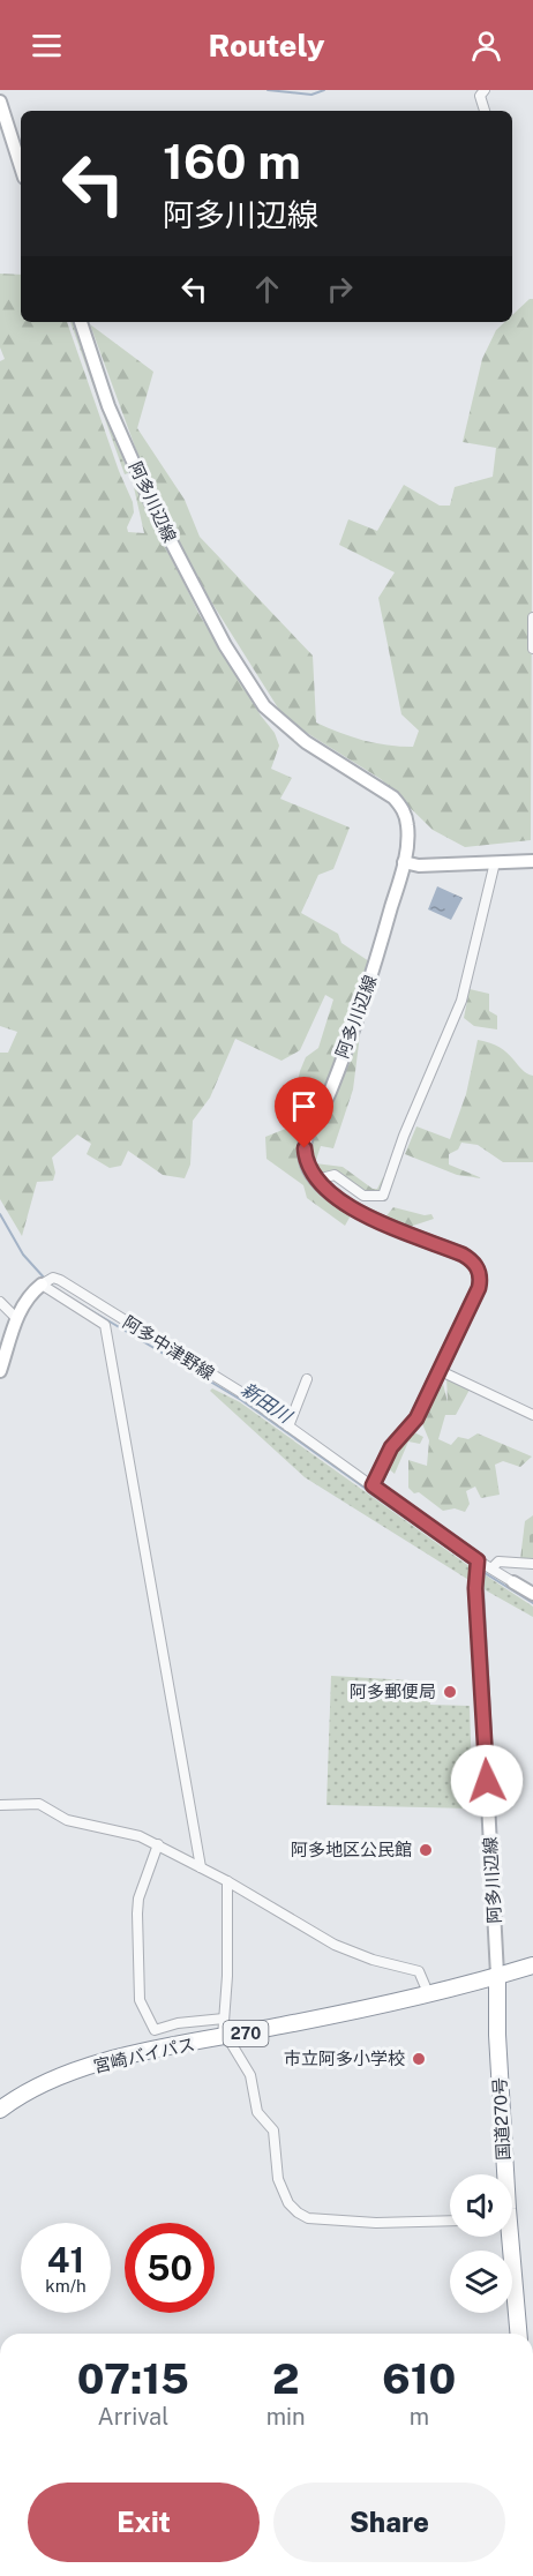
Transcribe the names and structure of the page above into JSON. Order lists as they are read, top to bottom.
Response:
{
  "streets": {
    "highway": ["270", "宮崎バイパス", "国道270号"],
    "main road": ["阿多川辺線"],
    "street": ["阿多中津野線"]
  },
  "crossings": [
    ["阿多川辺線", "270"],
    ["阿多川辺線", "宮崎バイパス"],
    ["阿多川辺線", "国道270号"],
    ["270", "宮崎バイパス"],
    ["270", "国道270号"],
    ["宮崎バイパス", "国道270号"]
  ],
  "water": ["新田川"],
  "places": ["阿多郵便局", "阿多地区公民館", "市立阿多小学校"],
  "page": {
    "header": "Routely",
    "turn": ["160 m", "阿多川辺線"],
    "speed": "41 km/h",
    "limit": "50",
    "eta": [
      "07:15",
      "Arrival",
      "2",
      "min",
      "610",
      "m"
    ],
    "buttons": ["Exit", "Share"]
  }
}
